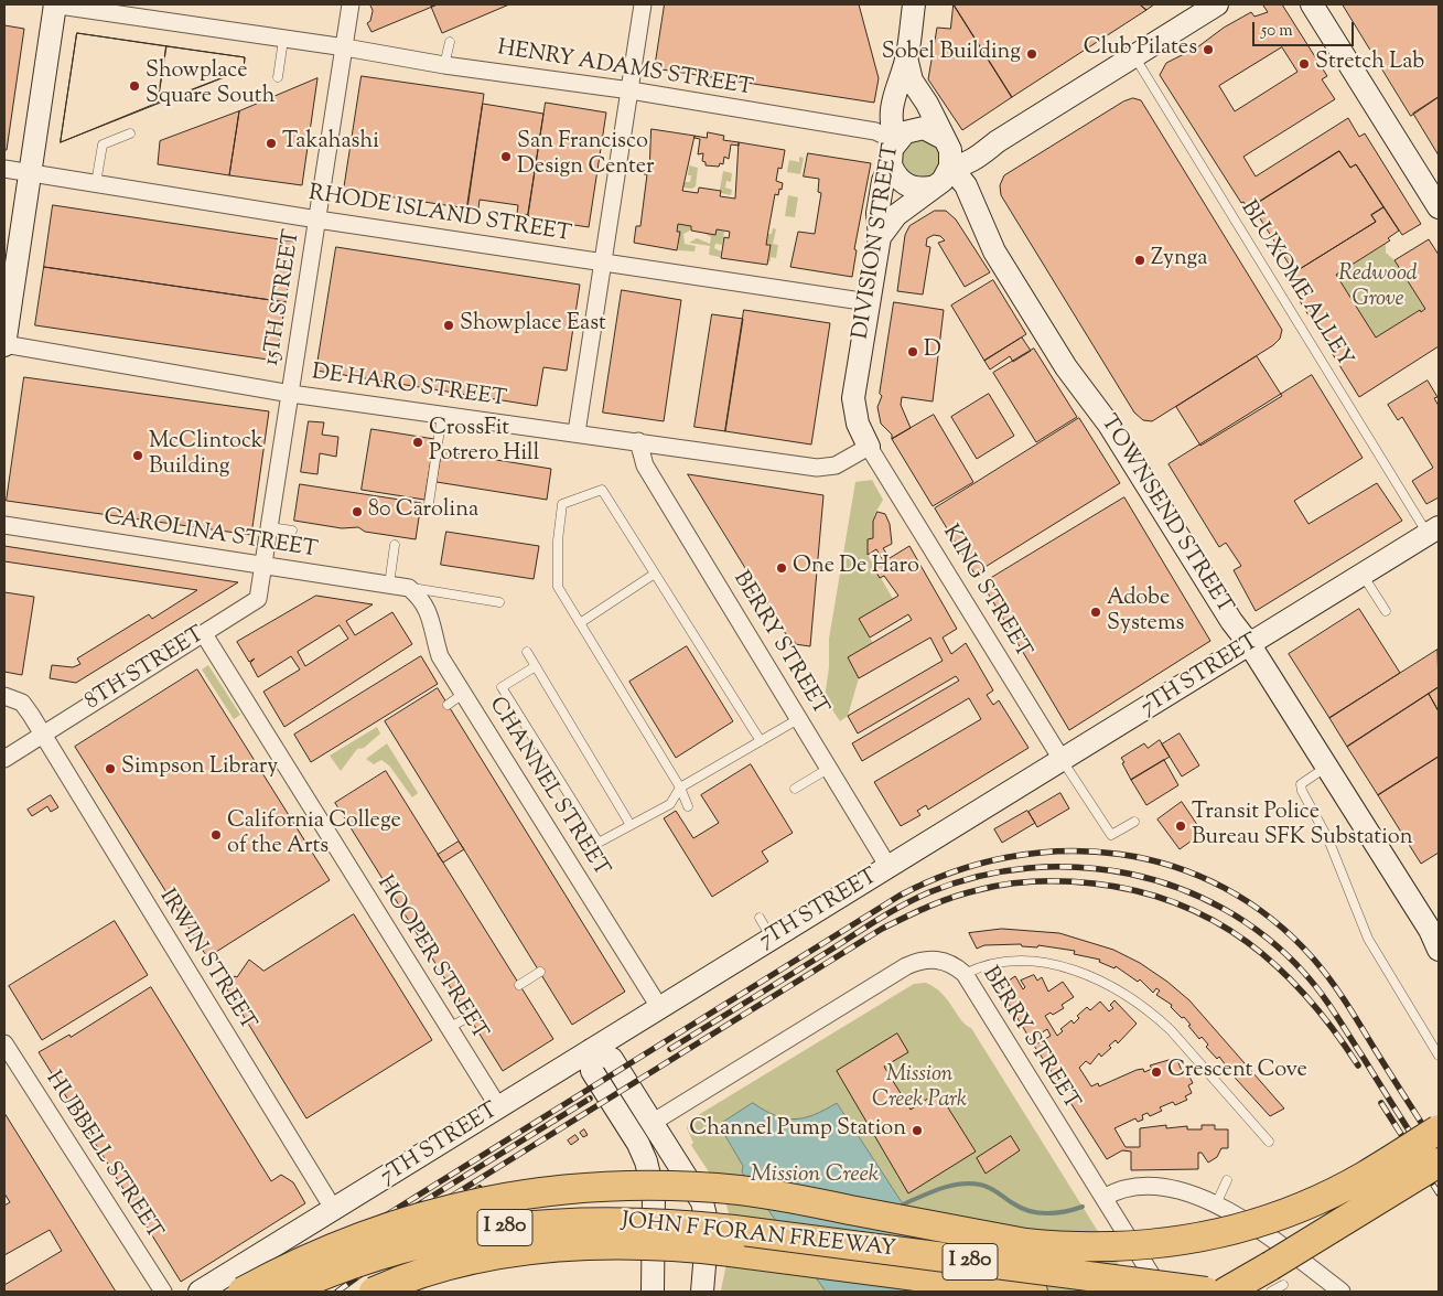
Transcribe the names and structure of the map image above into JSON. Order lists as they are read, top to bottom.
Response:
{
  "streets": {
    "highway": ["I 280", "JOHN F FORAN FREEWAY"],
    "street": [
      "HENRY ADAMS STREET",
      "RHODE ISLAND STREET",
      "DIVISION STREET",
      "15TH STREET",
      "DE HARO STREET",
      "TOWNSEND STREET",
      "CAROLINA STREET",
      "KING STREET",
      "BERRY STREET",
      "8TH STREET",
      "7TH STREET",
      "CHANNEL STREET",
      "HOOPER STREET",
      "IRWIN STREET",
      "HUBBELL STREET"
    ],
    "lane": ["BLUXOME ALLEY"]
  },
  "crossings": [
    ["HENRY ADAMS STREET", "DIVISION STREET"],
    ["HENRY ADAMS STREET", "15TH STREET"],
    ["HENRY ADAMS STREET", "TOWNSEND STREET"],
    ["RHODE ISLAND STREET", "DIVISION STREET"],
    ["RHODE ISLAND STREET", "15TH STREET"],
    ["DIVISION STREET", "DE HARO STREET"],
    ["DIVISION STREET", "TOWNSEND STREET"],
    ["DIVISION STREET", "KING STREET"],
    ["BLUXOME ALLEY", "7TH STREET"],
    ["15TH STREET", "DE HARO STREET"],
    ["15TH STREET", "CAROLINA STREET"],
    ["15TH STREET", "8TH STREET"],
    ["DE HARO STREET", "KING STREET"],
    ["DE HARO STREET", "BERRY STREET"],
    ["TOWNSEND STREET", "7TH STREET"],
    ["CAROLINA STREET", "8TH STREET"],
    ["CAROLINA STREET", "CHANNEL STREET"],
    ["KING STREET", "7TH STREET"],
    ["BERRY STREET", "7TH STREET"],
    ["8TH STREET", "HOOPER STREET"],
    ["8TH STREET", "IRWIN STREET"],
    ["7TH STREET", "CHANNEL STREET"],
    ["7TH STREET", "HOOPER STREET"],
    ["7TH STREET", "IRWIN STREET"]
  ],
  "water": ["Mission Creek"],
  "parks": ["Redwood Grove", "Mission Creek Park"],
  "places": [
    "Club Pilates",
    "Sobel Building",
    "Stretch Lab",
    "Showplace Square South",
    "Takahashi",
    "San Francisco Design Center",
    "Zynga",
    "Showplace East",
    "D",
    "CrossFit Potrero Hill",
    "McClintock Building",
    "80 Carolina",
    "One De Haro",
    "Adobe Systems",
    "Simpson Library",
    "Transit Police Bureau SFK Substation",
    "California College of the Arts",
    "Crescent Cove",
    "Channel Pump Station"
  ],
  "scale_bar": "50 m"
}
